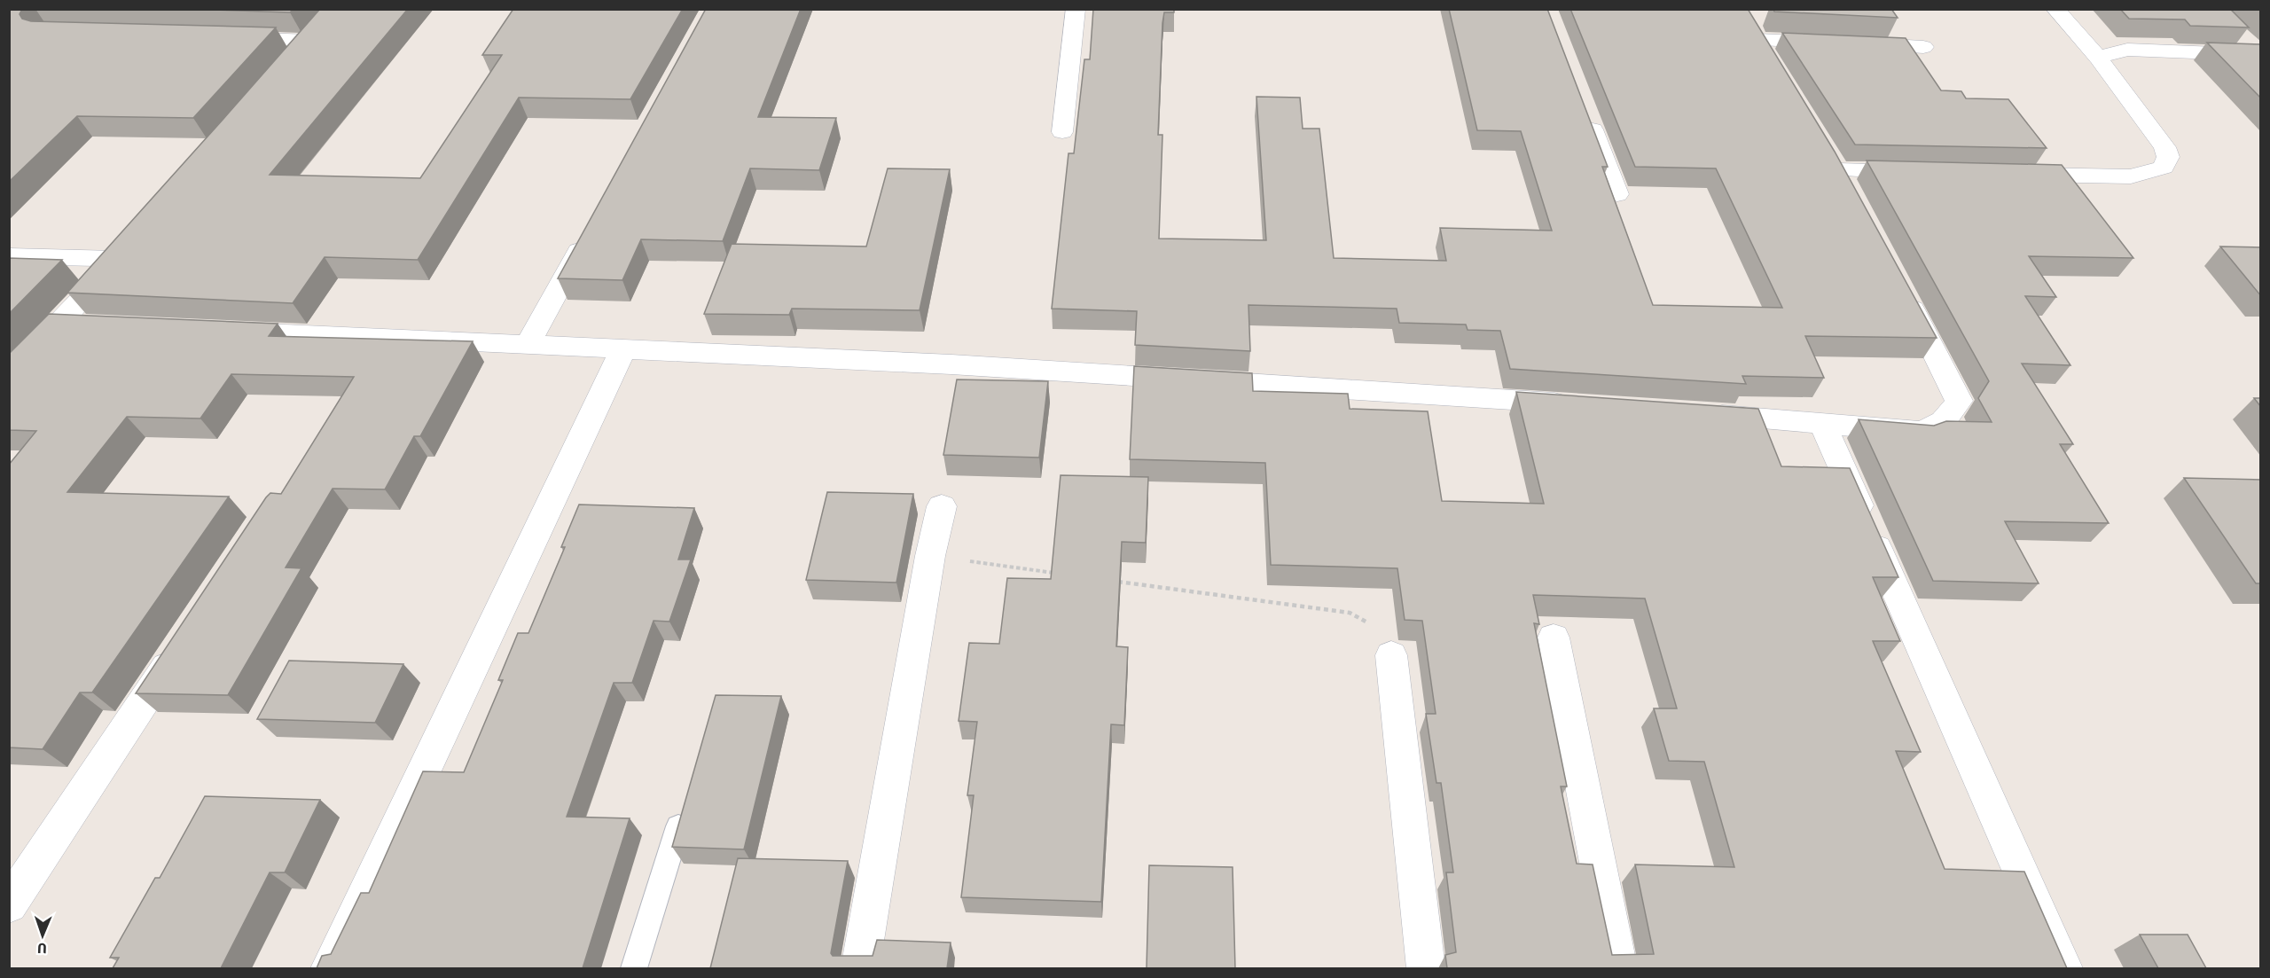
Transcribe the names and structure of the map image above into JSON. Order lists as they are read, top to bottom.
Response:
{
  "north": "bottom"
}
